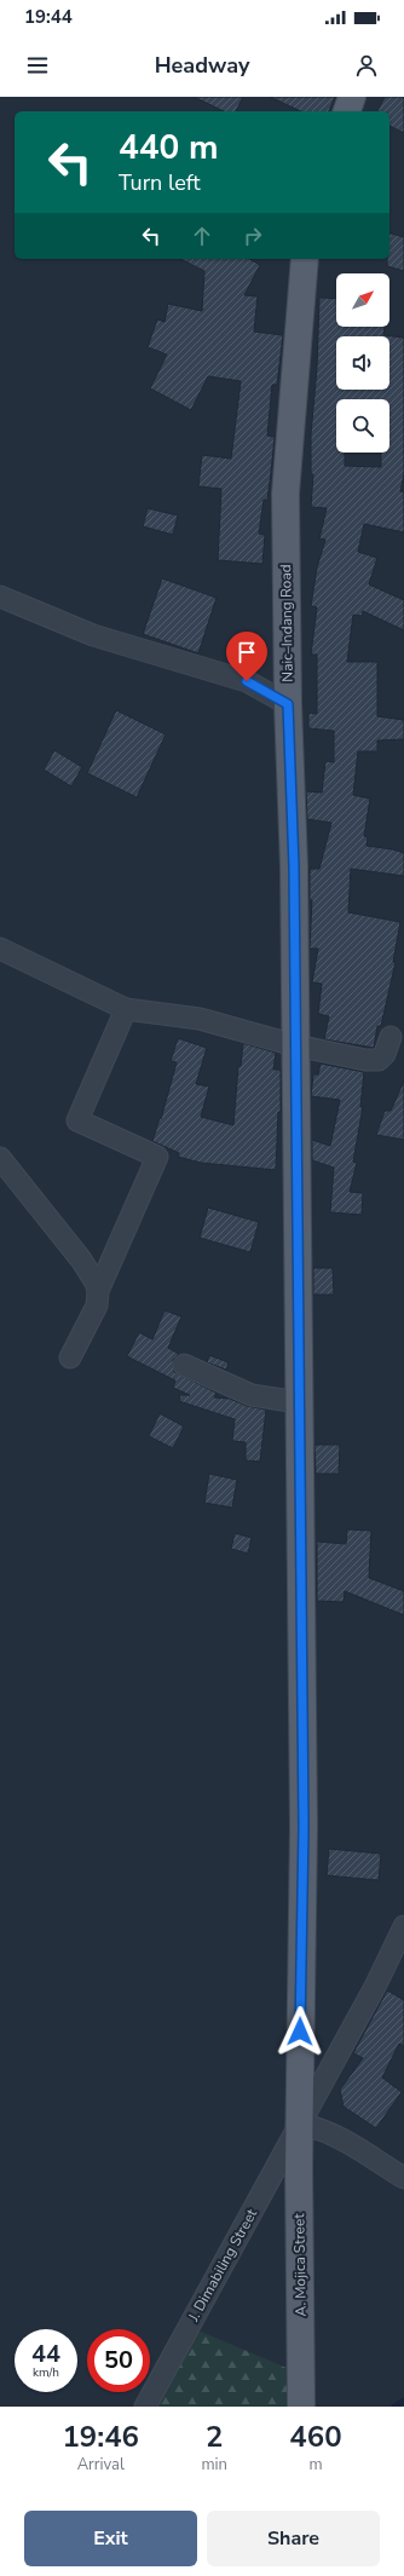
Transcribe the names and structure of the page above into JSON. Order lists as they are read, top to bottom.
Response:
{
  "streets": {
    "main road": ["Naic–Indang Road", "A. Mojica Street"],
    "street": ["J. Dimabiling Street"]
  },
  "crossings": [
    ["Naic–Indang Road", "J. Dimabiling Street"],
    ["Naic–Indang Road", "A. Mojica Street"],
    ["J. Dimabiling Street", "A. Mojica Street"]
  ],
  "north": "top right",
  "page": {
    "status": "19:44",
    "header": "Headway",
    "turn": ["440 m", "Turn left"],
    "speed": "44 km/h",
    "limit": "50",
    "eta": [
      "19:46",
      "Arrival",
      "2",
      "min",
      "460",
      "m"
    ],
    "buttons": ["Exit", "Share"]
  }
}
